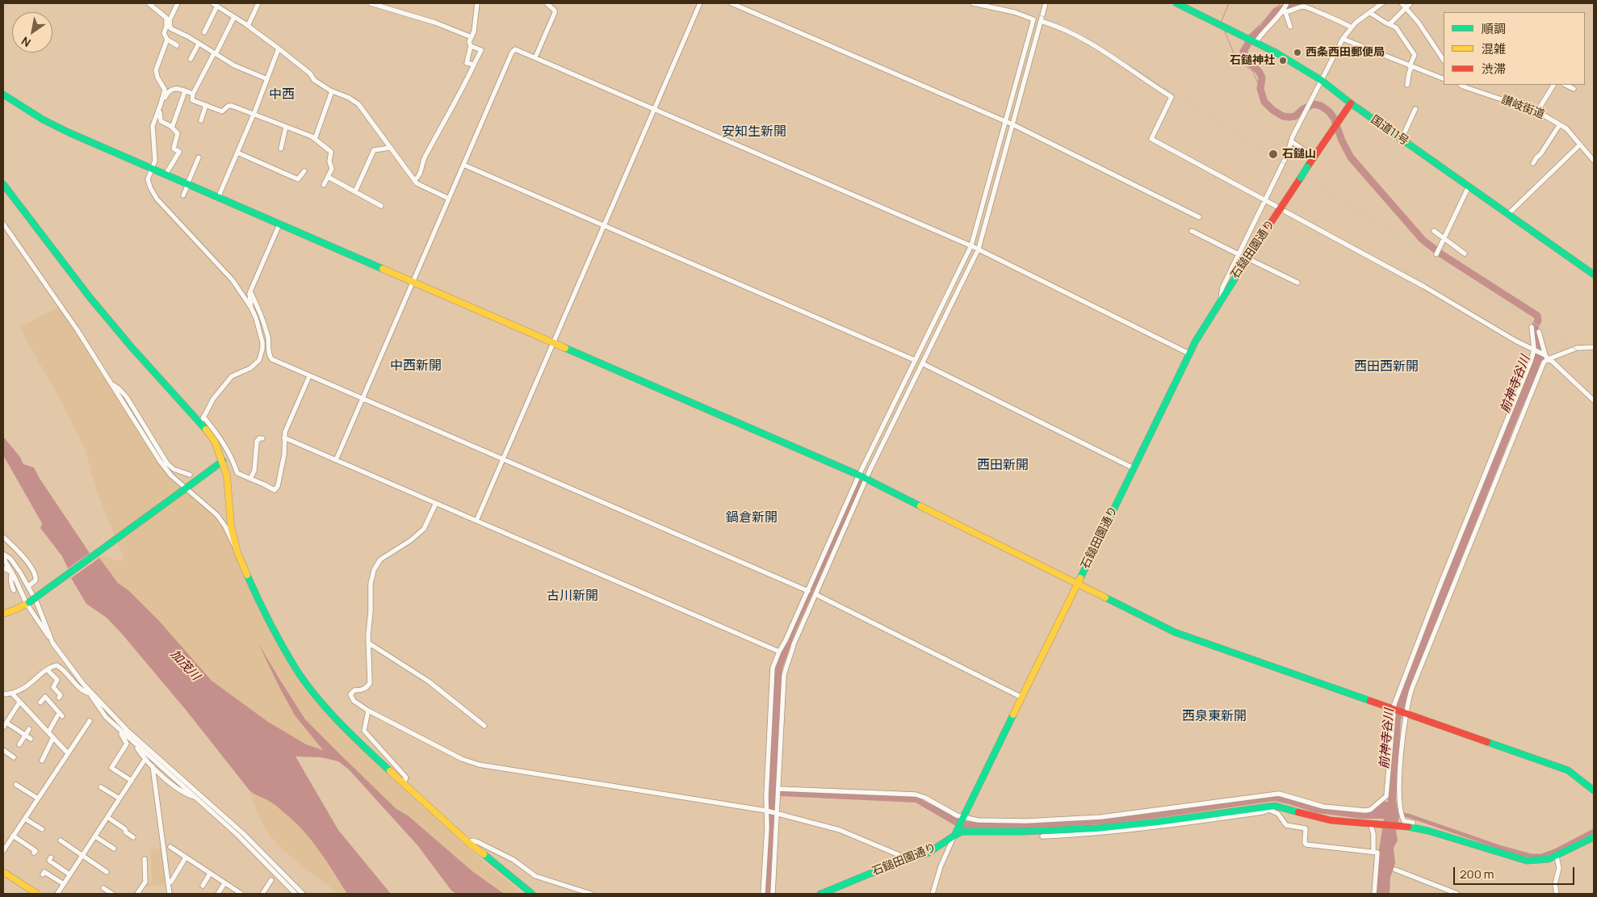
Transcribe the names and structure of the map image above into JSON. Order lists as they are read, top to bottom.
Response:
{
  "streets": {
    "main road": ["国道11号", "石鎚田園通り"],
    "street": ["讃岐街道"]
  },
  "crossings": [
    ["国道11号", "石鎚田園通り"]
  ],
  "districts": [
    "中西",
    "安知生新開",
    "中西新開",
    "西田西新開",
    "西田新開",
    "鍋倉新開",
    "古川新開",
    "西泉東新開"
  ],
  "water": ["前神寺谷川", "加茂川"],
  "places": ["西条西田郵便局", "石鎚神社", "石鎚山"],
  "legend": ["順調", "混雑", "渋滞"],
  "scale_bar": "200 m",
  "north": "bottom left"
}
